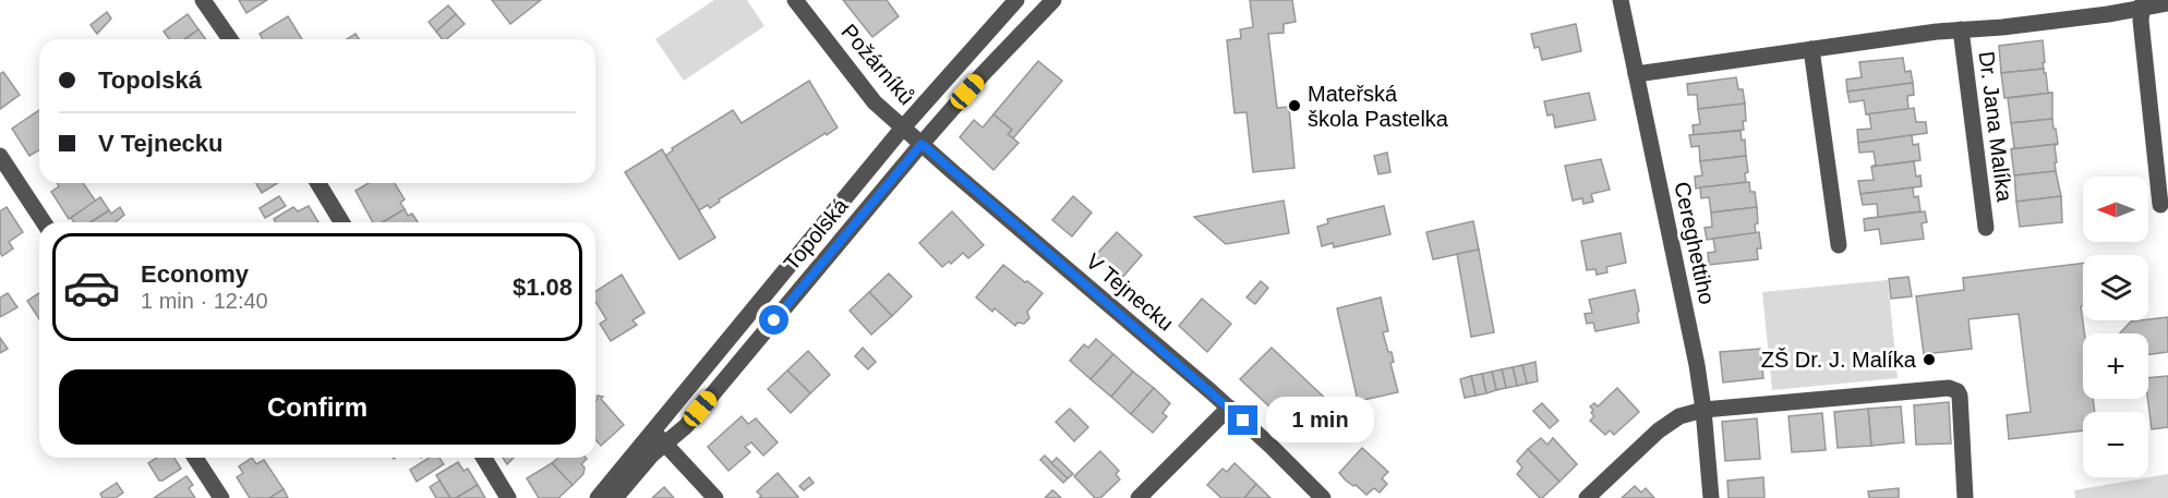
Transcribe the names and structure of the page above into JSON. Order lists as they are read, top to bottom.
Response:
{
  "streets": {
    "street": [
      "Požárníků",
      "Dr. Jana Malíka",
      "Topolská",
      "Cereghettiho",
      "V Tejnecku"
    ]
  },
  "crossings": [
    ["Požárníků", "Topolská"],
    ["Požárníků", "V Tejnecku"],
    ["Dr. Jana Malíka", "Cereghettiho"],
    ["Topolská", "V Tejnecku"]
  ],
  "places": ["Mateřská škola Pastelka", "ZŠ Dr. J. Malíka"],
  "north": "left",
  "page": {
    "banner": ["Topolská", "V Tejnecku"],
    "map_buttons": ["+", "−"],
    "list": [
      {
        "name": "Economy",
        "note": "1 min · 12:40",
        "value": "$1.08"
      }
    ],
    "buttons": "Confirm",
    "bubble": "1 min"
  }
}
